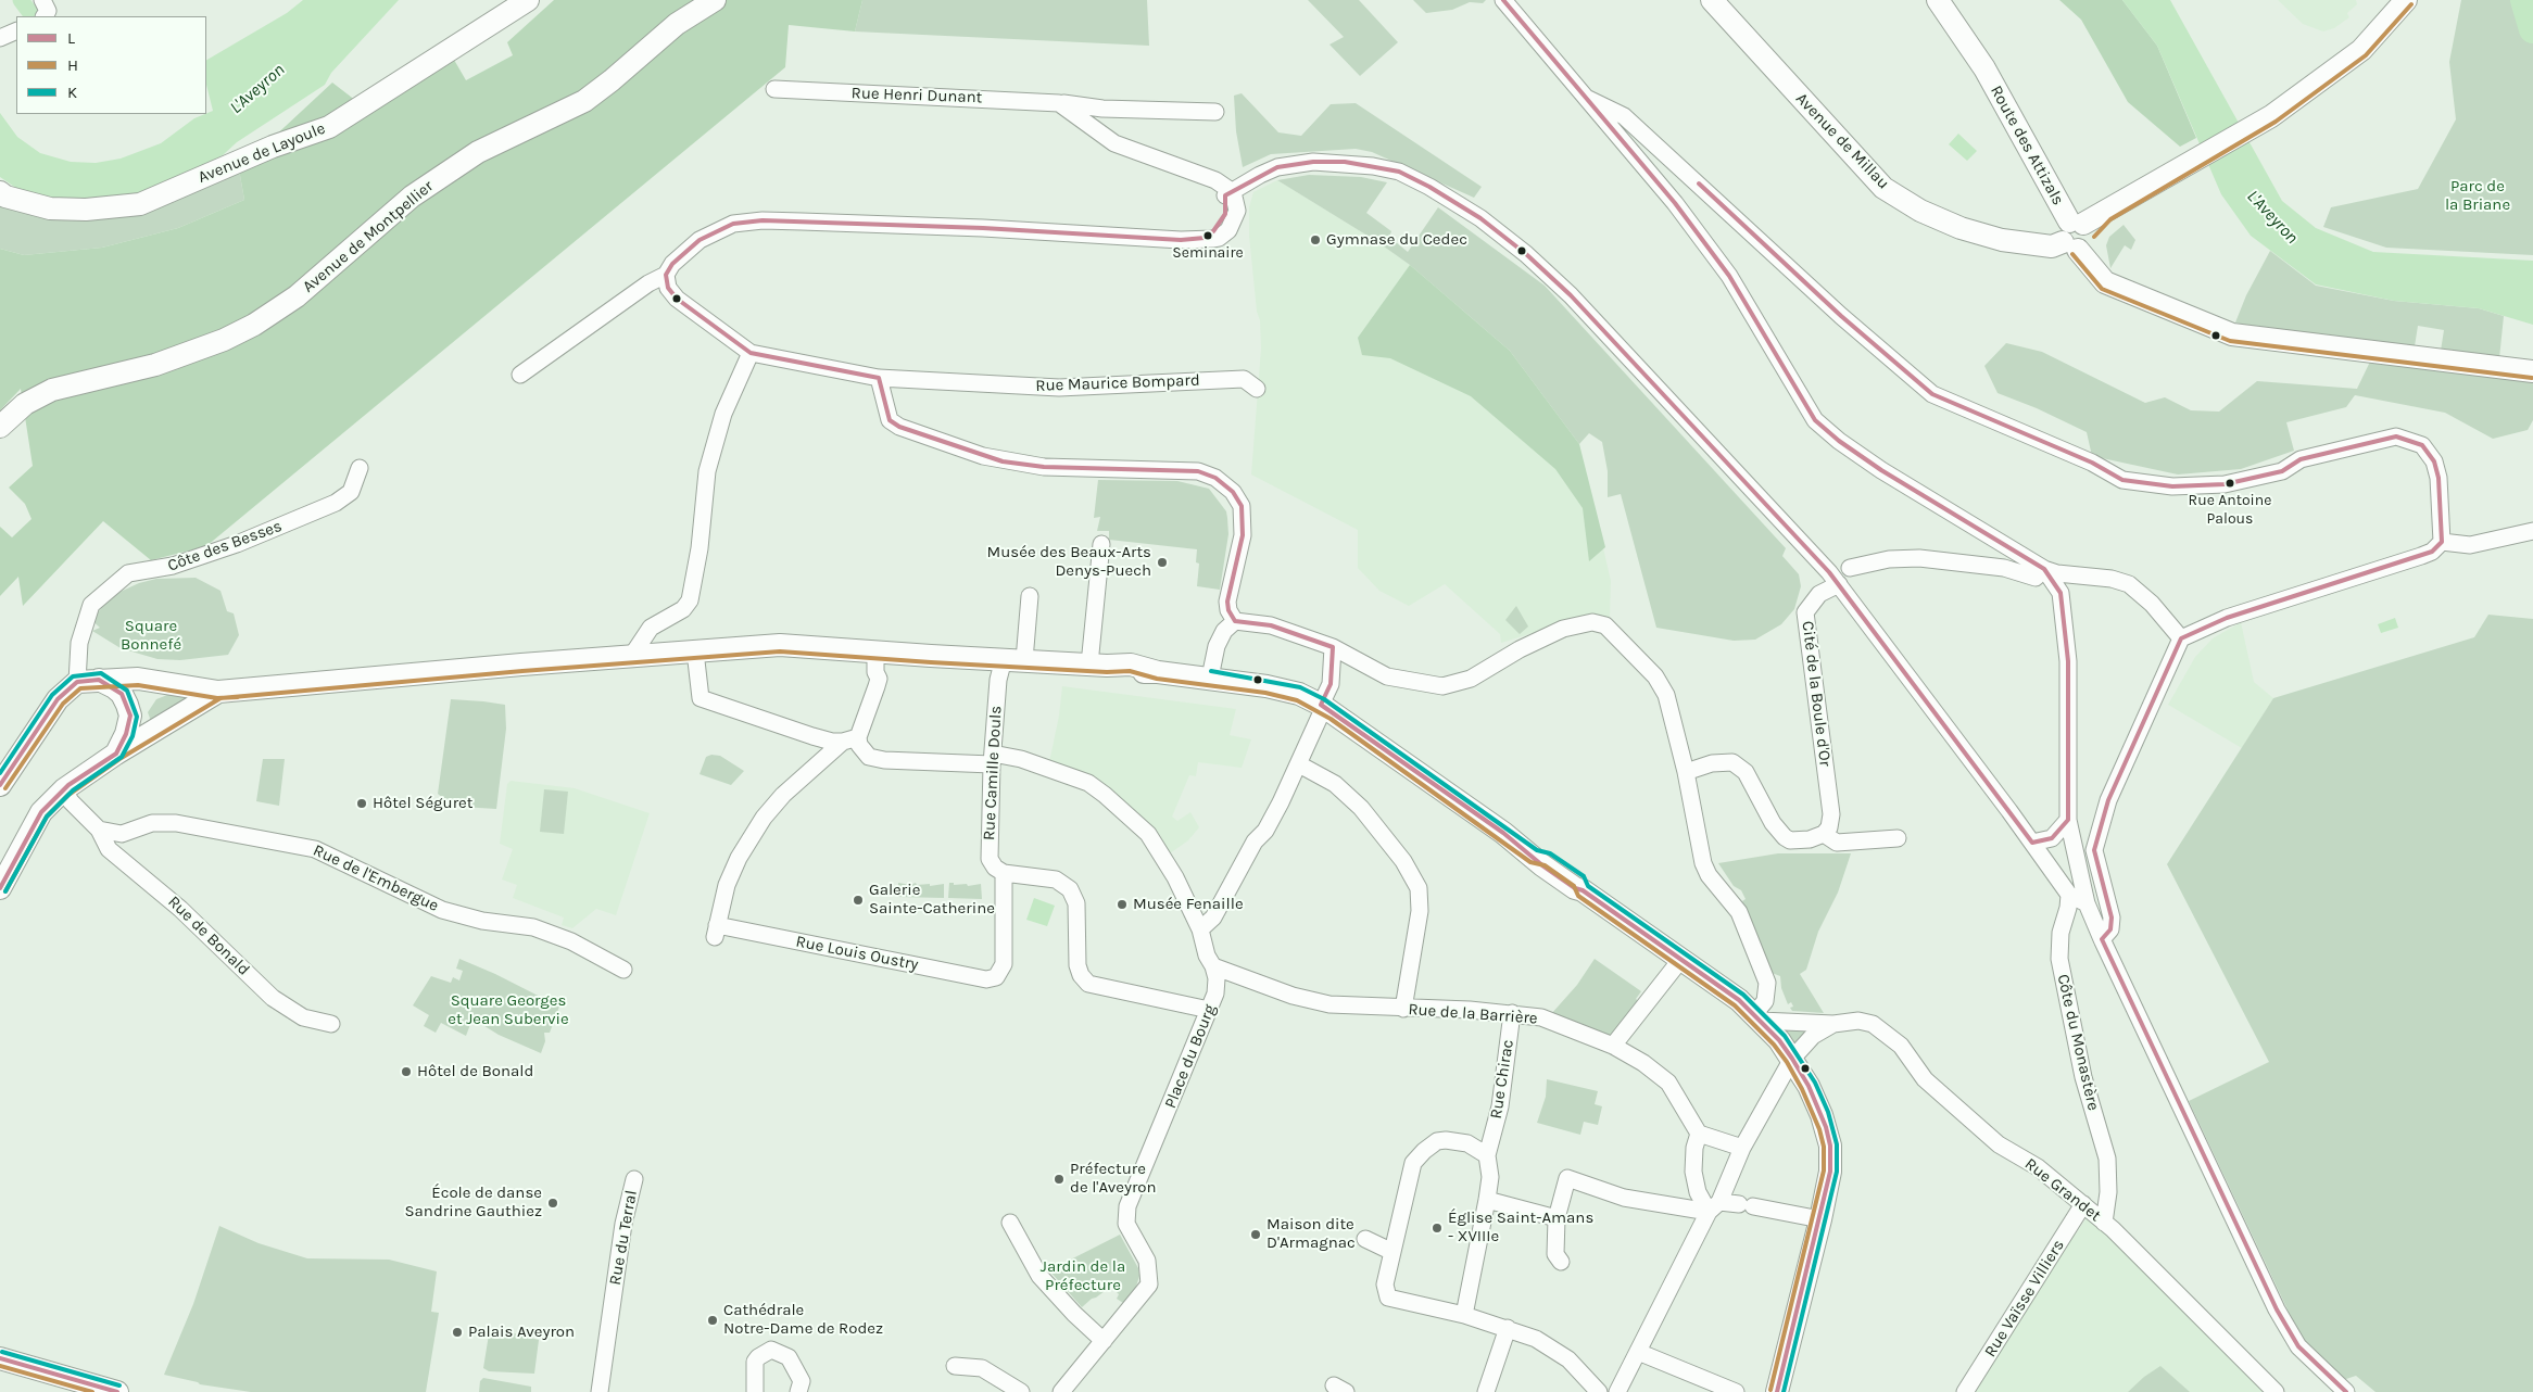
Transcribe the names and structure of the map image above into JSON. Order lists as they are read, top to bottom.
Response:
{
  "streets": {
    "street": [
      "Rue Henri Dunant",
      "Avenue de Millau",
      "Route des Attizals",
      "Avenue de Layoule",
      "Avenue de Montpellier",
      "Rue Maurice Bompard",
      "Côte des Besses",
      "Cité de la Boule d'Or",
      "Rue Camille Douls",
      "Rue de l'Embergue",
      "Rue de Bonald",
      "Rue Louis Oustry",
      "Rue de la Barrière",
      "Côte du Monastère",
      "Place du Bourg",
      "Rue Chirac",
      "Rue Grandet",
      "Rue du Terral",
      "Rue Vaïsse Villiers"
    ]
  },
  "crossings": [
    ["Avenue de Millau", "Route des Attizals"],
    ["Rue Camille Douls", "Rue Louis Oustry"],
    ["Rue Camille Douls", "Place du Bourg"],
    ["Rue de l'Embergue", "Rue de Bonald"],
    ["Rue Louis Oustry", "Place du Bourg"],
    ["Rue de la Barrière", "Place du Bourg"],
    ["Rue de la Barrière", "Rue Chirac"],
    ["Côte du Monastère", "Rue Grandet"],
    ["Rue Grandet", "Rue Vaïsse Villiers"]
  ],
  "water": ["L'Aveyron"],
  "parks": [
    "Parc de la Briane",
    "Square Bonnefé",
    "Square Georges et Jean Subervie",
    "Jardin de la Préfecture"
  ],
  "places": [
    "Seminaire",
    "Gymnase du Cedec",
    "Rue Antoine Palous",
    "Musée des Beaux-Arts Denys-Puech",
    "Hôtel Séguret",
    "Galerie Sainte-Catherine",
    "Musée Fenaille",
    "Hôtel de Bonald",
    "Préfecture de l'Aveyron",
    "École de danse Sandrine Gauthiez",
    "Église Saint-Amans - XVIIIe",
    "Maison dite D'Armagnac",
    "Cathédrale Notre-Dame de Rodez",
    "Palais Aveyron"
  ],
  "lines": ["transit line L", "transit line H", "transit line K"],
  "legend": ["L", "H", "K"]
}
